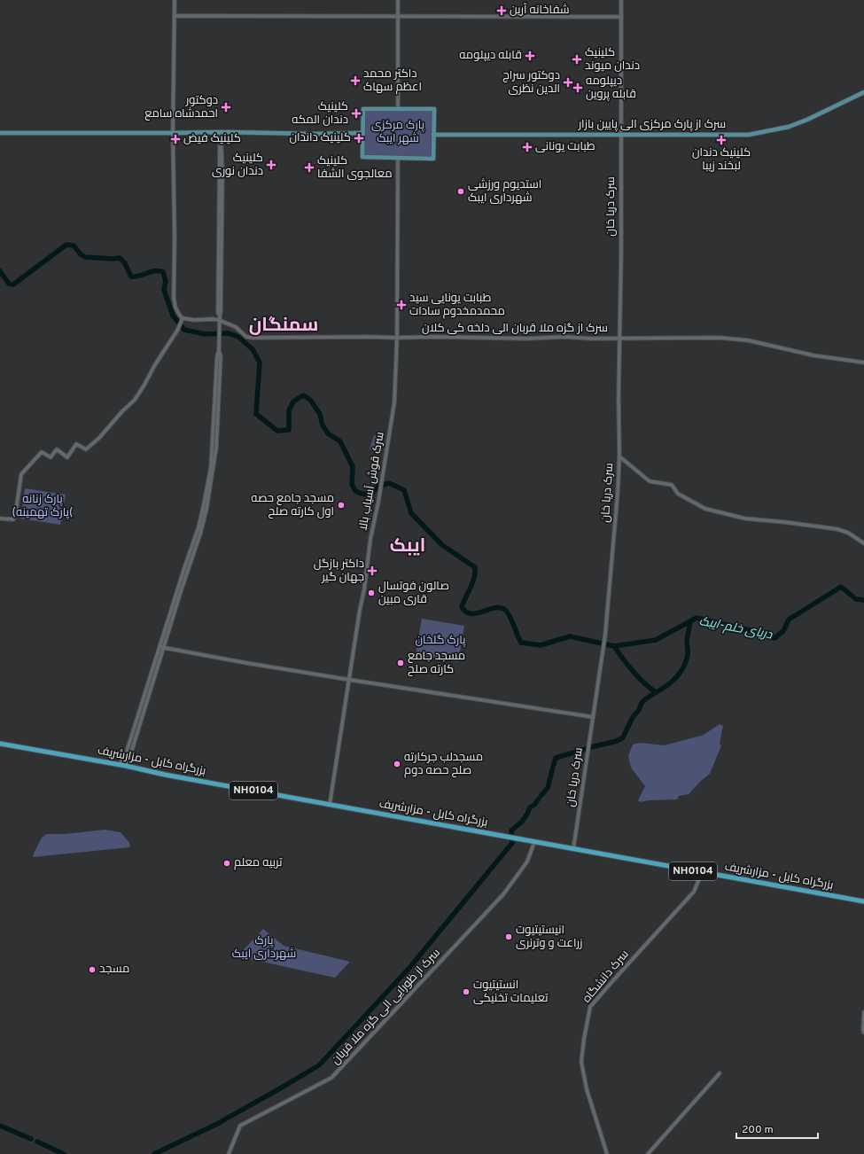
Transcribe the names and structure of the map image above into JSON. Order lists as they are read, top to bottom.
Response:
{
  "streets": {
    "highway": ["بزرگراه کابل - مزارشریف", "NH0104"],
    "main road": ["سرک از پارک مرکزی الی پایین بازار"],
    "street": [
      "سرک دریا خان",
      "سرک از گزه ملا قربان الی دلخه کی کلان",
      "سرک قوش آسیاب بالا",
      "سرک دانشگاه",
      "سرک از ظورایی الی گزه ملا قربان"
    ]
  },
  "crossings": [
    ["سرک از پارک مرکزی الی پایین بازار", "سرک دریا خان"],
    ["سرک دریا خان", "سرک از گزه ملا قربان الی دلخه کی کلان"],
    ["سرک دریا خان", "بزرگراه کابل - مزارشریف"],
    ["سرک از گزه ملا قربان الی دلخه کی کلان", "سرک قوش آسیاب بالا"],
    ["سرک قوش آسیاب بالا", "بزرگراه کابل - مزارشریف"],
    ["بزرگراه کابل - مزارشریف", "سرک دانشگاه"],
    ["بزرگراه کابل - مزارشریف", "سرک از ظورایی الی گزه ملا قربان"]
  ],
  "districts": ["سمنگان", "ایبک"],
  "water": ["دریای خلم-ایبک"],
  "parks": [
    "پارک مرکزی شهر ایبک",
    "پارک زنانه (پارک تهمینه(",
    "پارک گلخان",
    "پارک شهرداری ایبک"
  ],
  "places": {
    "health": [
      "شفاخانه آرین",
      "قابله دیپلومه",
      "کلینیک دندان میوند",
      "داکتر محمد اعظم سهاک",
      "دوکتور سراج الدین نظری",
      "دیپلومه قابله پروین",
      "دوکتور احمدشاه سامع",
      "کلینیک دندان المکه",
      "کلینیک داندان",
      "کلینیک فیض",
      "کلینیک دندان لبخند زیبا",
      "طبابت یونانی",
      "کلینیک دندان نوری",
      "کلینیک معالجوی الشفا",
      "طبابت یونایی سید محمدمخدوم سادات",
      "داکتر بازگل جهان گیر"
    ],
    "other": [
      "استدیوم ورزشی شهرداری ایبک",
      "مسجد جامع حصه اول کارته صلح",
      "صالون فوتسال قاری مبین",
      "مسجد جامع کارته صلح",
      "مسجدلب جرکارته صلح حصه دوم",
      "تربیه معلم",
      "انیستیتیوت زراعت و وترنری",
      "مسجد",
      "انستیتیوت تعلیمات تخنیکی"
    ]
  },
  "scale_bar": "200 m"
}
